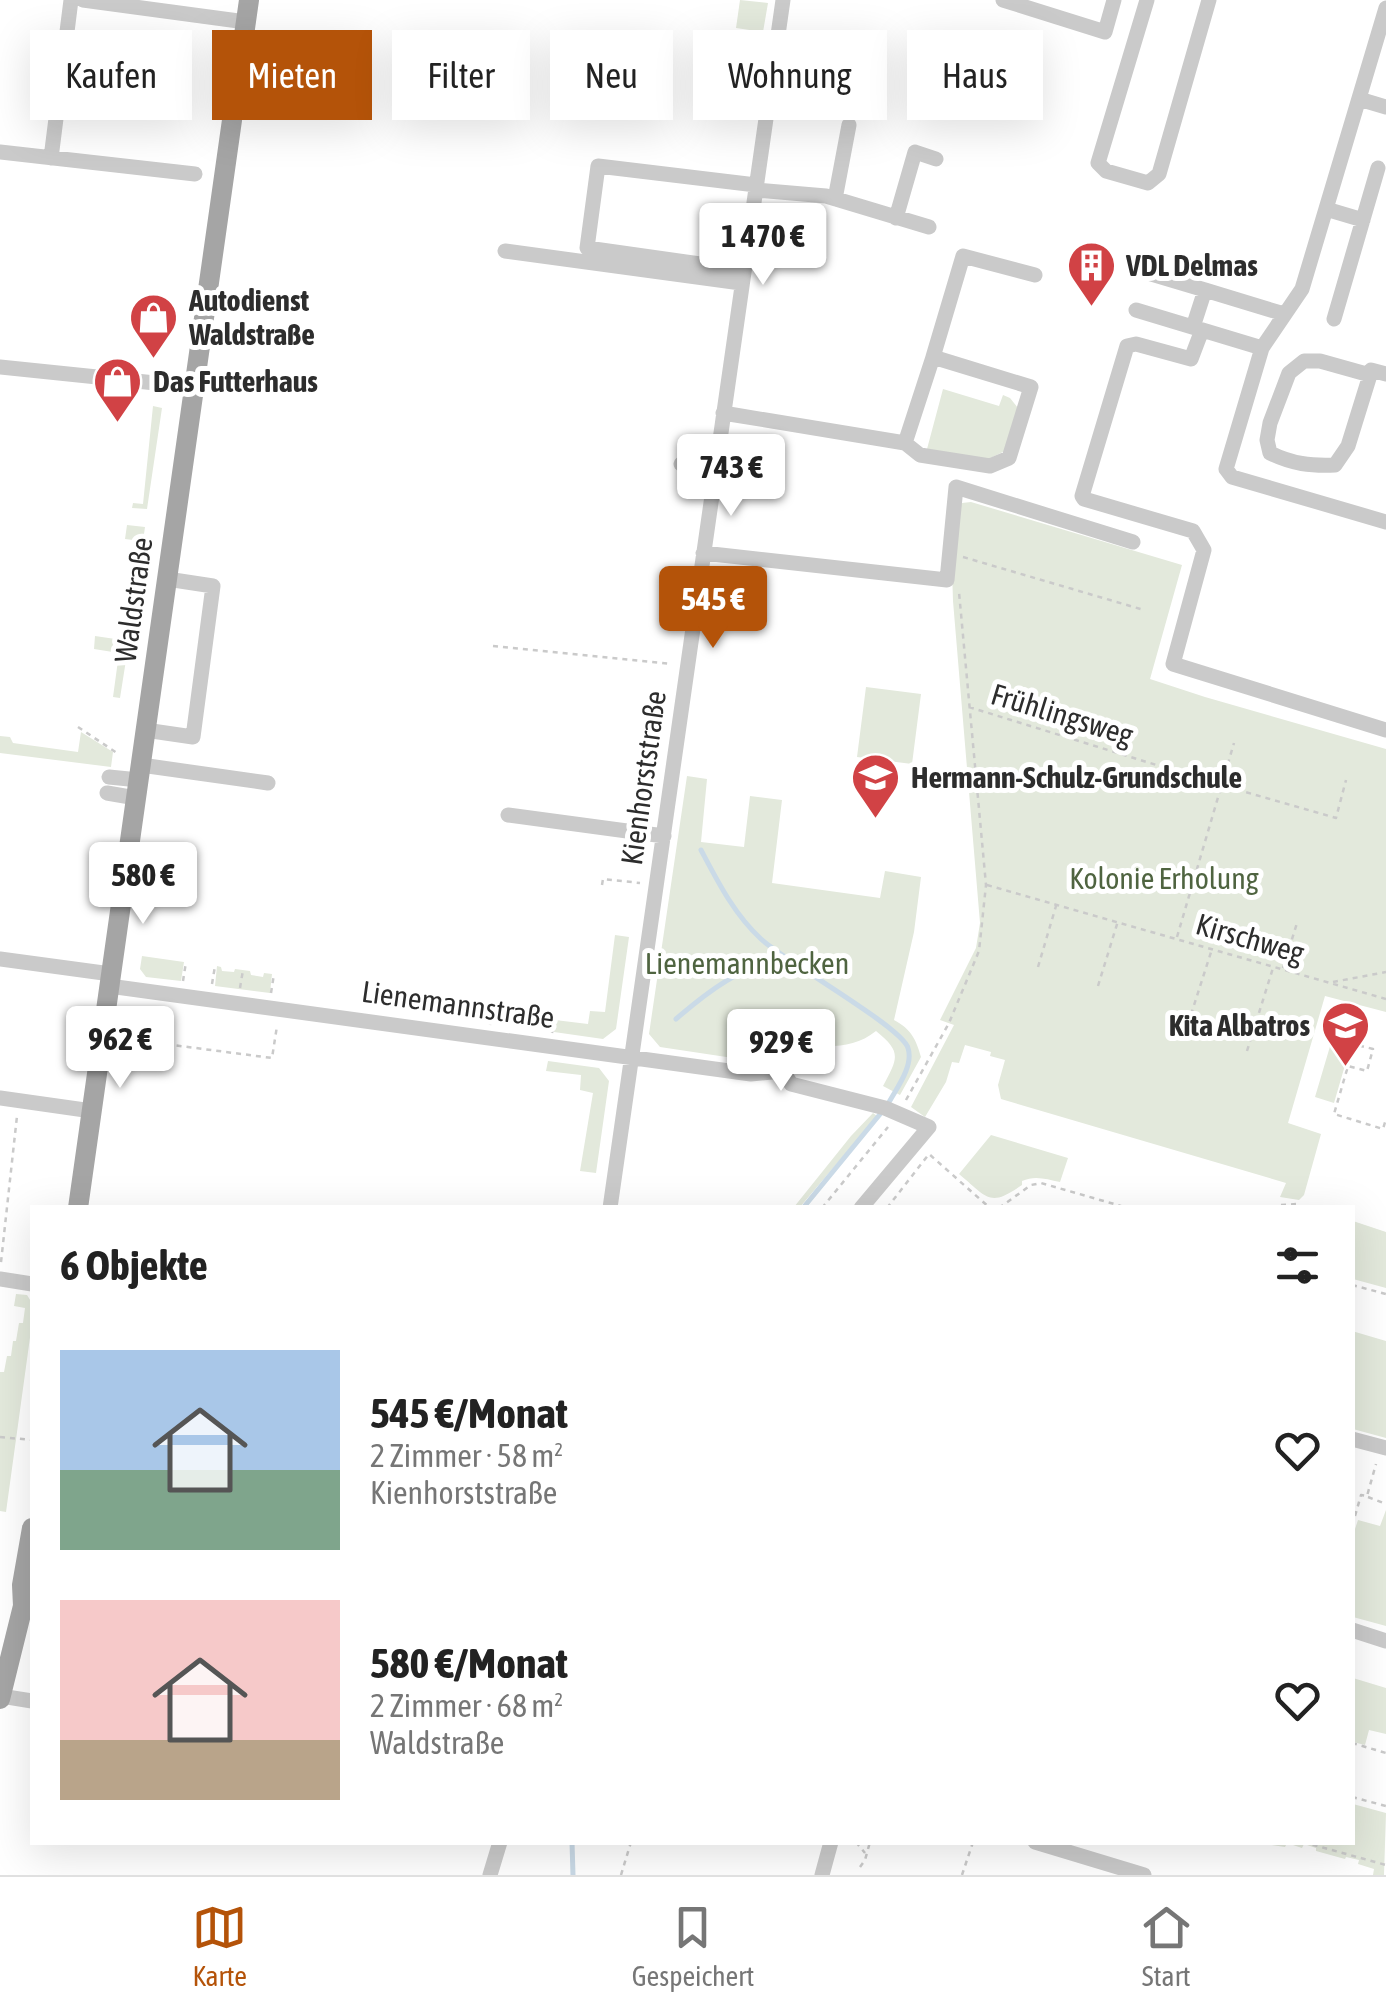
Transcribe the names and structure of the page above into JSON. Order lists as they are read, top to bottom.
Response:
{
  "streets": {
    "main road": ["Waldstraße"],
    "street": ["Kienhorststraße", "Lienemannstraße"],
    "path": ["Frühlingsweg", "Kirschweg"]
  },
  "crossings": [
    ["Waldstraße", "Lienemannstraße"],
    ["Kienhorststraße", "Lienemannstraße"]
  ],
  "parks": ["Kolonie Erholung", "Lienemannbecken"],
  "places": {
    "building": ["VDL Delmas"],
    "shop": ["Autodienst Waldstraße", "Das Futterhaus"],
    "school or university": ["Hermann-Schulz-Grundschule", "Kita Albatros"]
  },
  "page": {
    "chip": [
      "Kaufen",
      "Mieten",
      "Filter",
      "Neu",
      "Wohnung",
      "Haus"
    ],
    "price": [
      "1 470 €",
      "743 €",
      "545 €",
      "580 €",
      "962 €",
      "929 €"
    ],
    "heading": "6 Objekte",
    "list": [
      {
        "name": "545 €/Monat",
        "note": "2 Zimmer · 58 m² · Kienhorststraße"
      },
      {
        "name": "580 €/Monat",
        "note": "2 Zimmer · 68 m² · Waldstraße"
      }
    ],
    "tabs": ["Karte", "Gespeichert", "Start"]
  }
}
